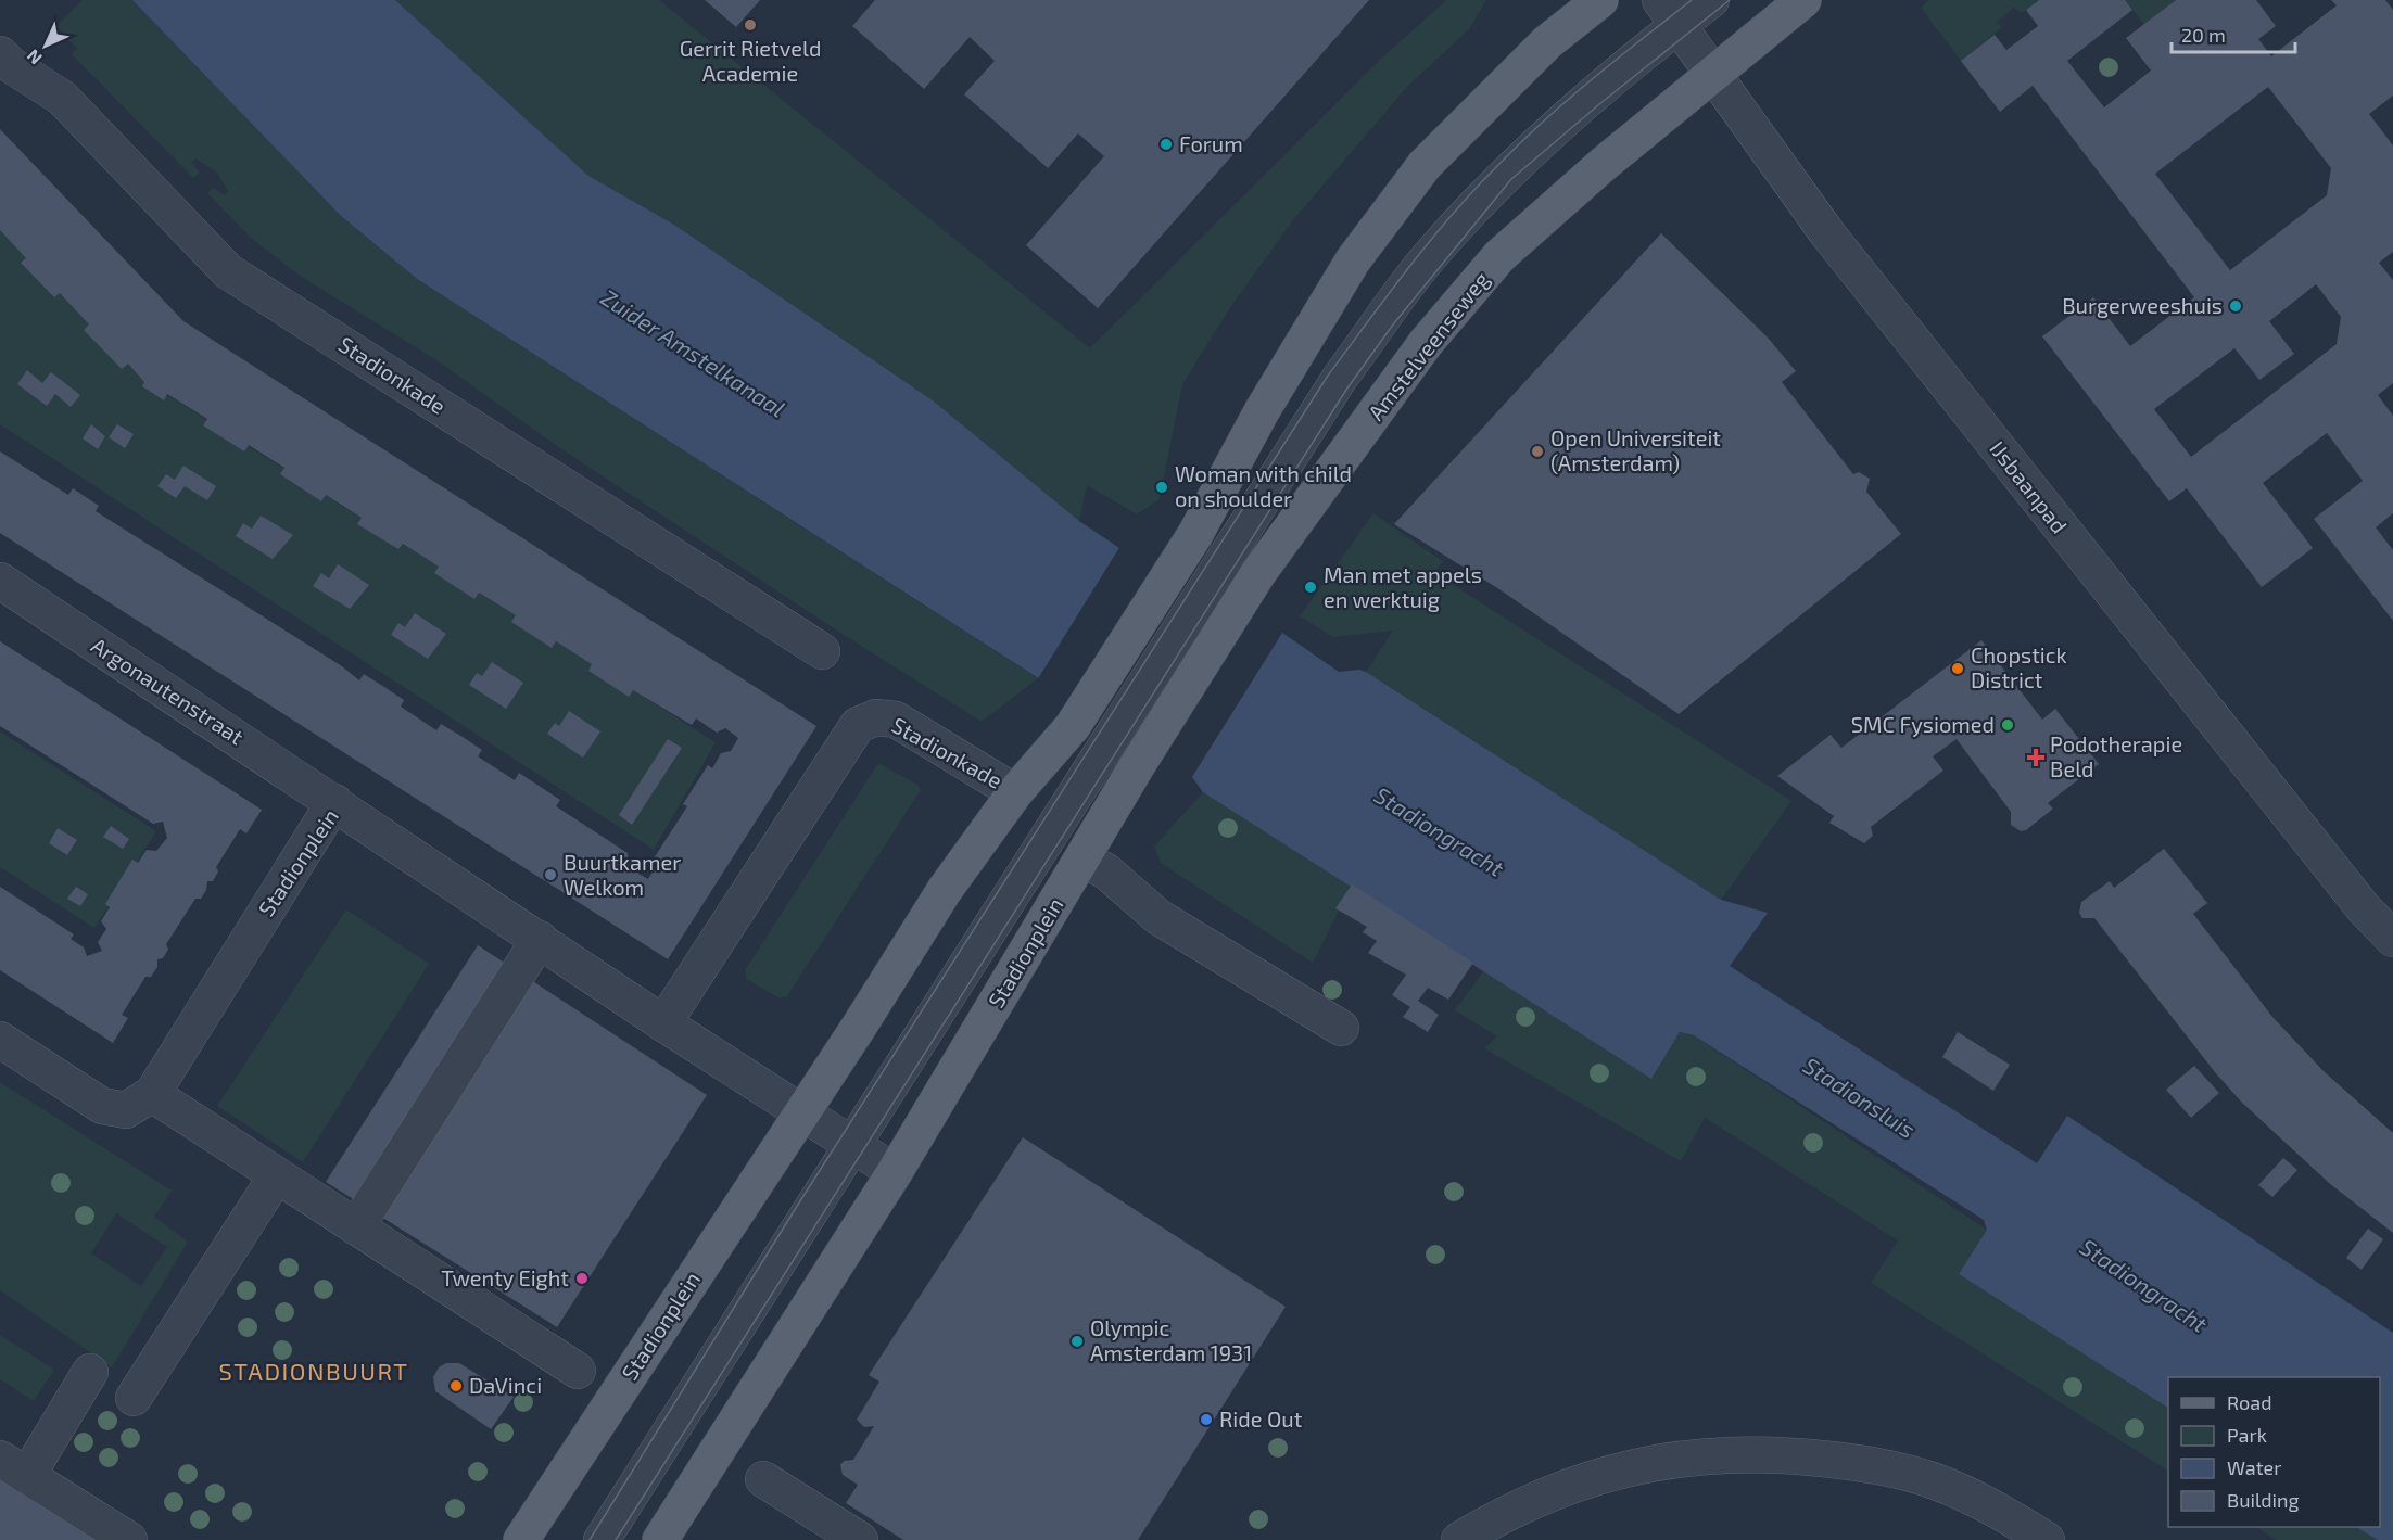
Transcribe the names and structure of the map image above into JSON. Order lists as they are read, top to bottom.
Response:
{
  "streets": {
    "main road": ["Amstelveenseweg", "Stadionplein"],
    "street": ["Stadionkade", "IJsbaanpad", "Argonautenstraat"]
  },
  "crossings": [
    ["Amstelveenseweg", "IJsbaanpad"],
    ["Amstelveenseweg", "Stadionplein"],
    ["Stadionkade", "Stadionplein"],
    ["Argonautenstraat", "Stadionplein"]
  ],
  "districts": ["STADIONBUURT"],
  "water": ["Zuider Amstelkanaal", "Stadiongracht", "Stadionsluis"],
  "places": {
    "other": [
      "Gerrit Rietveld Academie",
      "Forum",
      "Burgerweeshuis",
      "Open Universiteit (Amsterdam)",
      "Woman with child on shoulder",
      "Man met appels en werktuig",
      "Chopstick District",
      "SMC Fysiomed",
      "Buurtkamer Welkom",
      "Twenty Eight",
      "Olympic Amsterdam 1931",
      "DaVinci",
      "Ride Out"
    ],
    "health": ["Podotherapie Beld"]
  },
  "legend": [
    "Road",
    "Park",
    "Water",
    "Building"
  ],
  "scale_bar": "20 m",
  "north": "bottom left"
}
